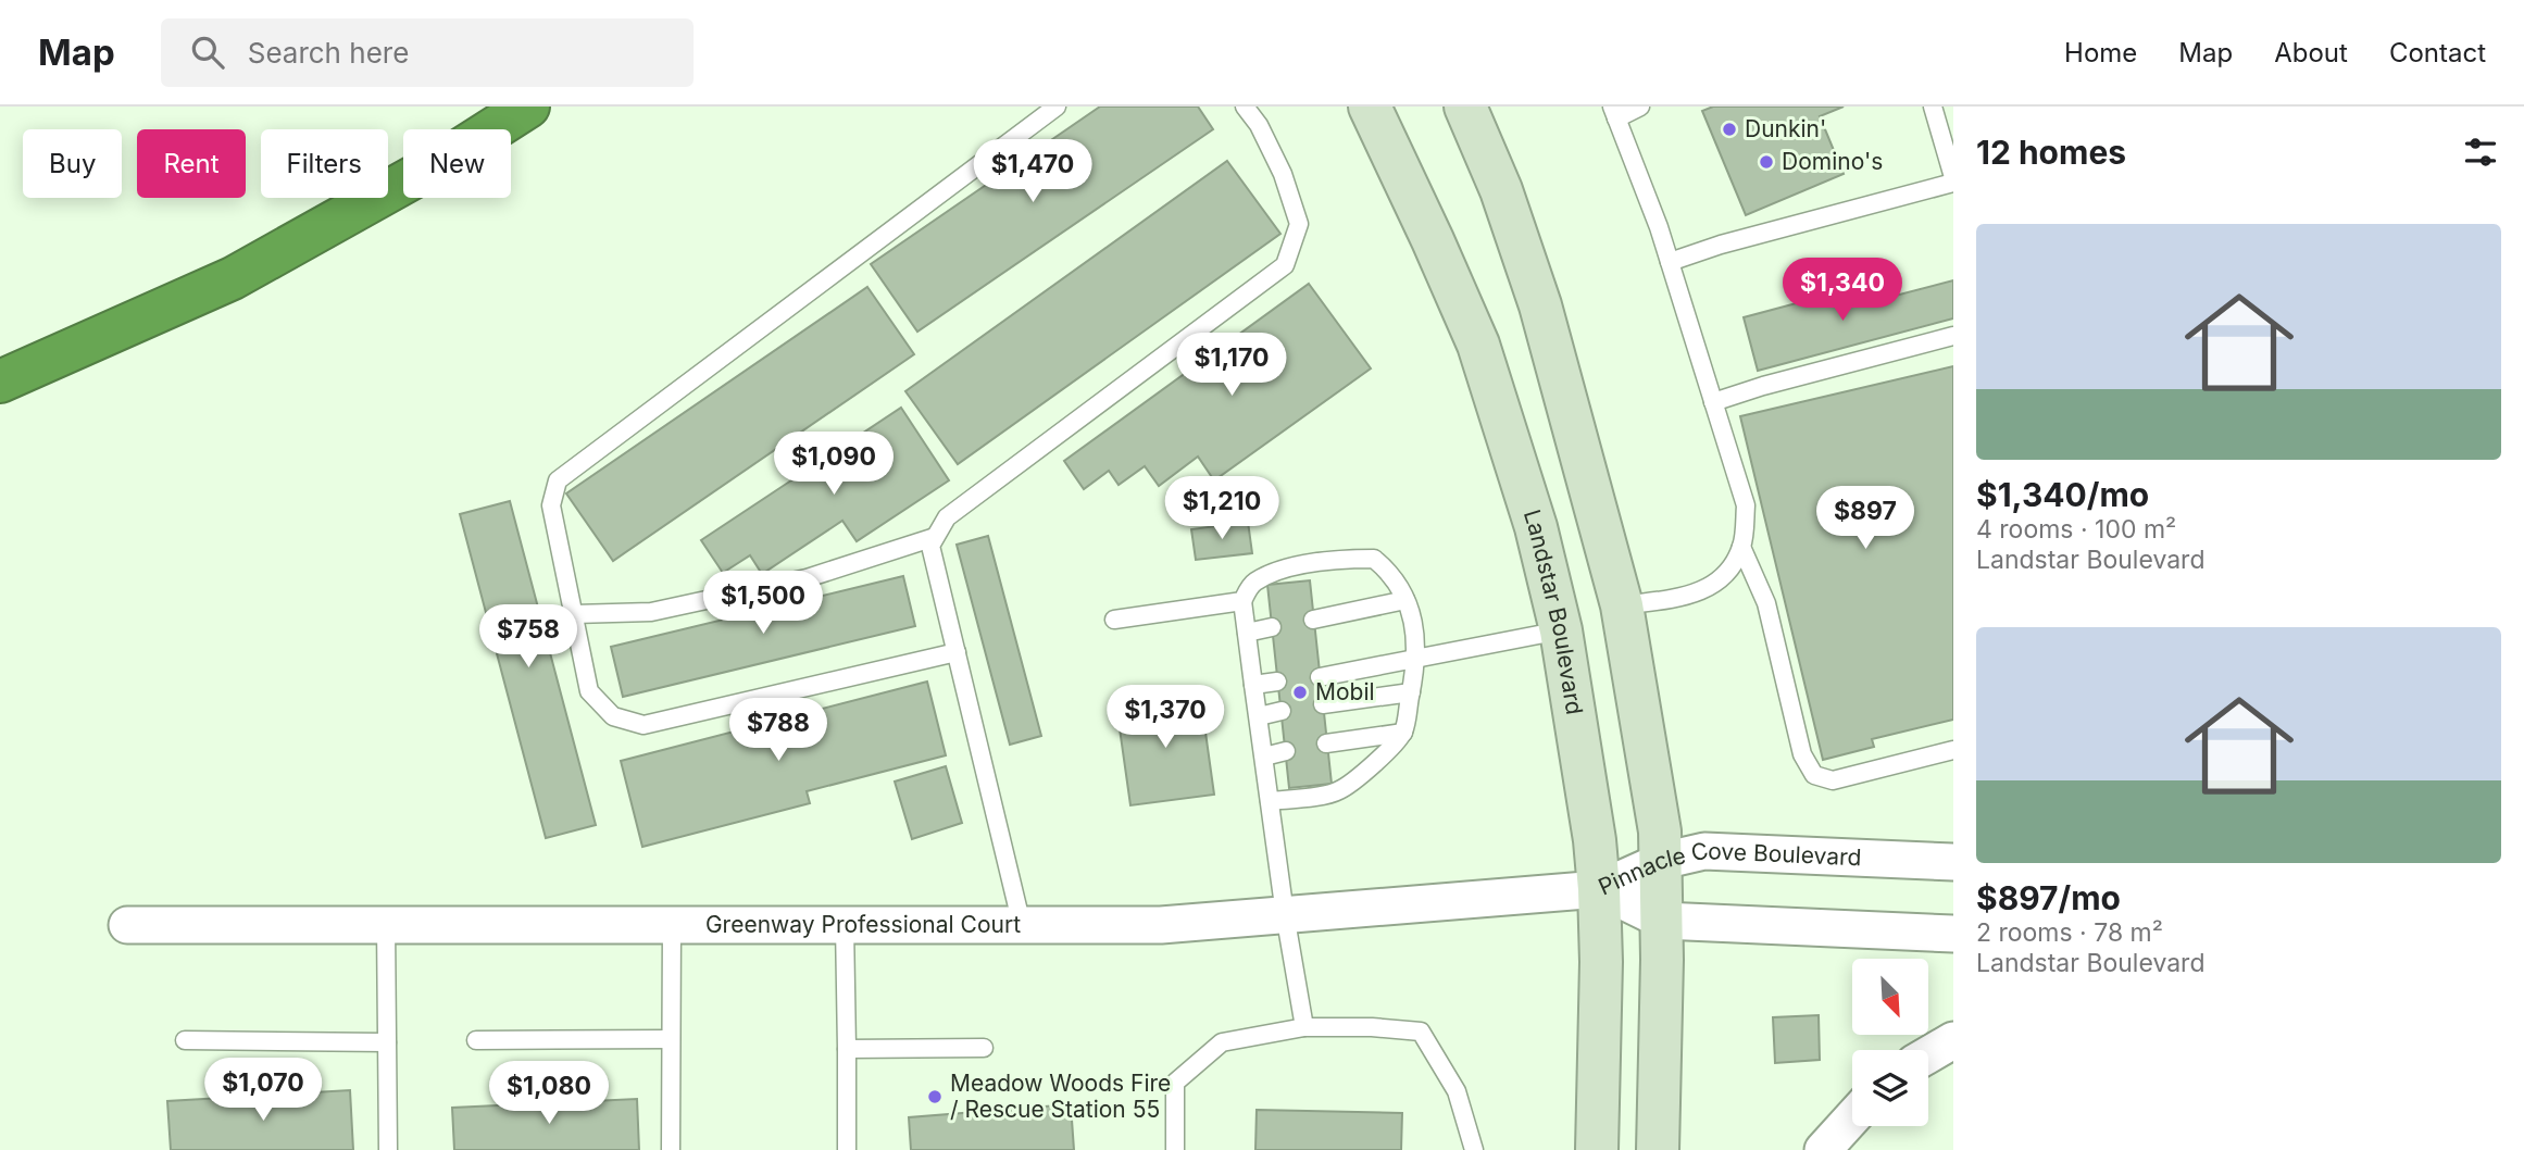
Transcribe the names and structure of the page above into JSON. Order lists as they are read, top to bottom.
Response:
{
  "streets": {
    "street": ["Landstar Boulevard", "Pinnacle Cove Boulevard", "Greenway Professional Court"]
  },
  "crossings": [
    ["Landstar Boulevard", "Pinnacle Cove Boulevard"],
    ["Landstar Boulevard", "Greenway Professional Court"],
    ["Pinnacle Cove Boulevard", "Greenway Professional Court"]
  ],
  "places": [
    "Dunkin'",
    "Domino's",
    "Mobil",
    "Meadow Woods Fire / Rescue Station 55"
  ],
  "north": "bottom right",
  "page": {
    "header": "Map",
    "search": "Search here",
    "nav": [
      "Home",
      "Map",
      "About",
      "Contact"
    ],
    "heading": "12 homes",
    "chip": [
      "Buy",
      "Rent",
      "Filters",
      "New"
    ],
    "price": [
      "$1,470",
      "$1,340",
      "$1,170",
      "$1,090",
      "$1,210",
      "$897",
      "$1,500",
      "$758",
      "$1,370",
      "$788",
      "$1,070",
      "$1,080"
    ],
    "list": [
      {
        "name": "$1,340/mo",
        "note": "4 rooms · 100 m² · Landstar Boulevard"
      },
      {
        "name": "$897/mo",
        "note": "2 rooms · 78 m² · Landstar Boulevard"
      }
    ]
  }
}
